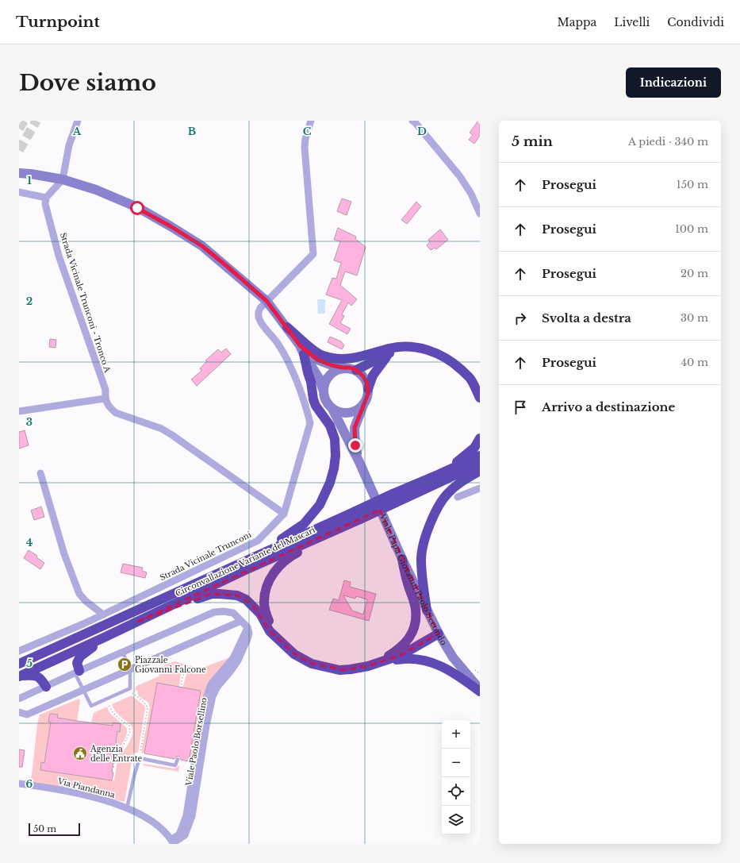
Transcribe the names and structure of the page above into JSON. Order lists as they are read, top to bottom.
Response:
{
  "streets": {
    "highway": ["Circonvallazione Variante del Mascari"],
    "main road": ["Viale Papa Giovanni Paolo Secondo"],
    "street": [
      "Strada Vicinale Trunconi - Tronco A",
      "Strada Vicinale Trunconi",
      "Viale Paolo Borsellino",
      "Via Piandanna"
    ]
  },
  "crossings": [
    ["Strada Vicinale Trunconi - Tronco A", "Strada Vicinale Trunconi"],
    ["Viale Paolo Borsellino", "Via Piandanna"]
  ],
  "places": {
    "parking": ["Piazzale Giovanni Falcone"],
    "public building": ["Agenzia delle Entrate"]
  },
  "scale_bar": "50 m",
  "page": {
    "header": "Turnpoint",
    "nav": ["Mappa", "Livelli", "Condividi"],
    "buttons": "Indicazioni",
    "title": "Dove siamo",
    "heading": ["5 min", "A piedi · 340 m"],
    "list": [
      ["Prosegui", "150 m"],
      ["Prosegui", "100 m"],
      ["Prosegui", "20 m"],
      ["Svolta a destra", "30 m"],
      ["Prosegui", "40 m"],
      "Arrivo a destinazione"
    ],
    "map_buttons": ["+", "−"],
    "scale": "50 m"
  },
  "grid": {
    "columns": [
      "A",
      "B",
      "C",
      "D"
    ],
    "rows": [
      "1",
      "2",
      "3",
      "4",
      "5",
      "6"
    ]
  }
}
